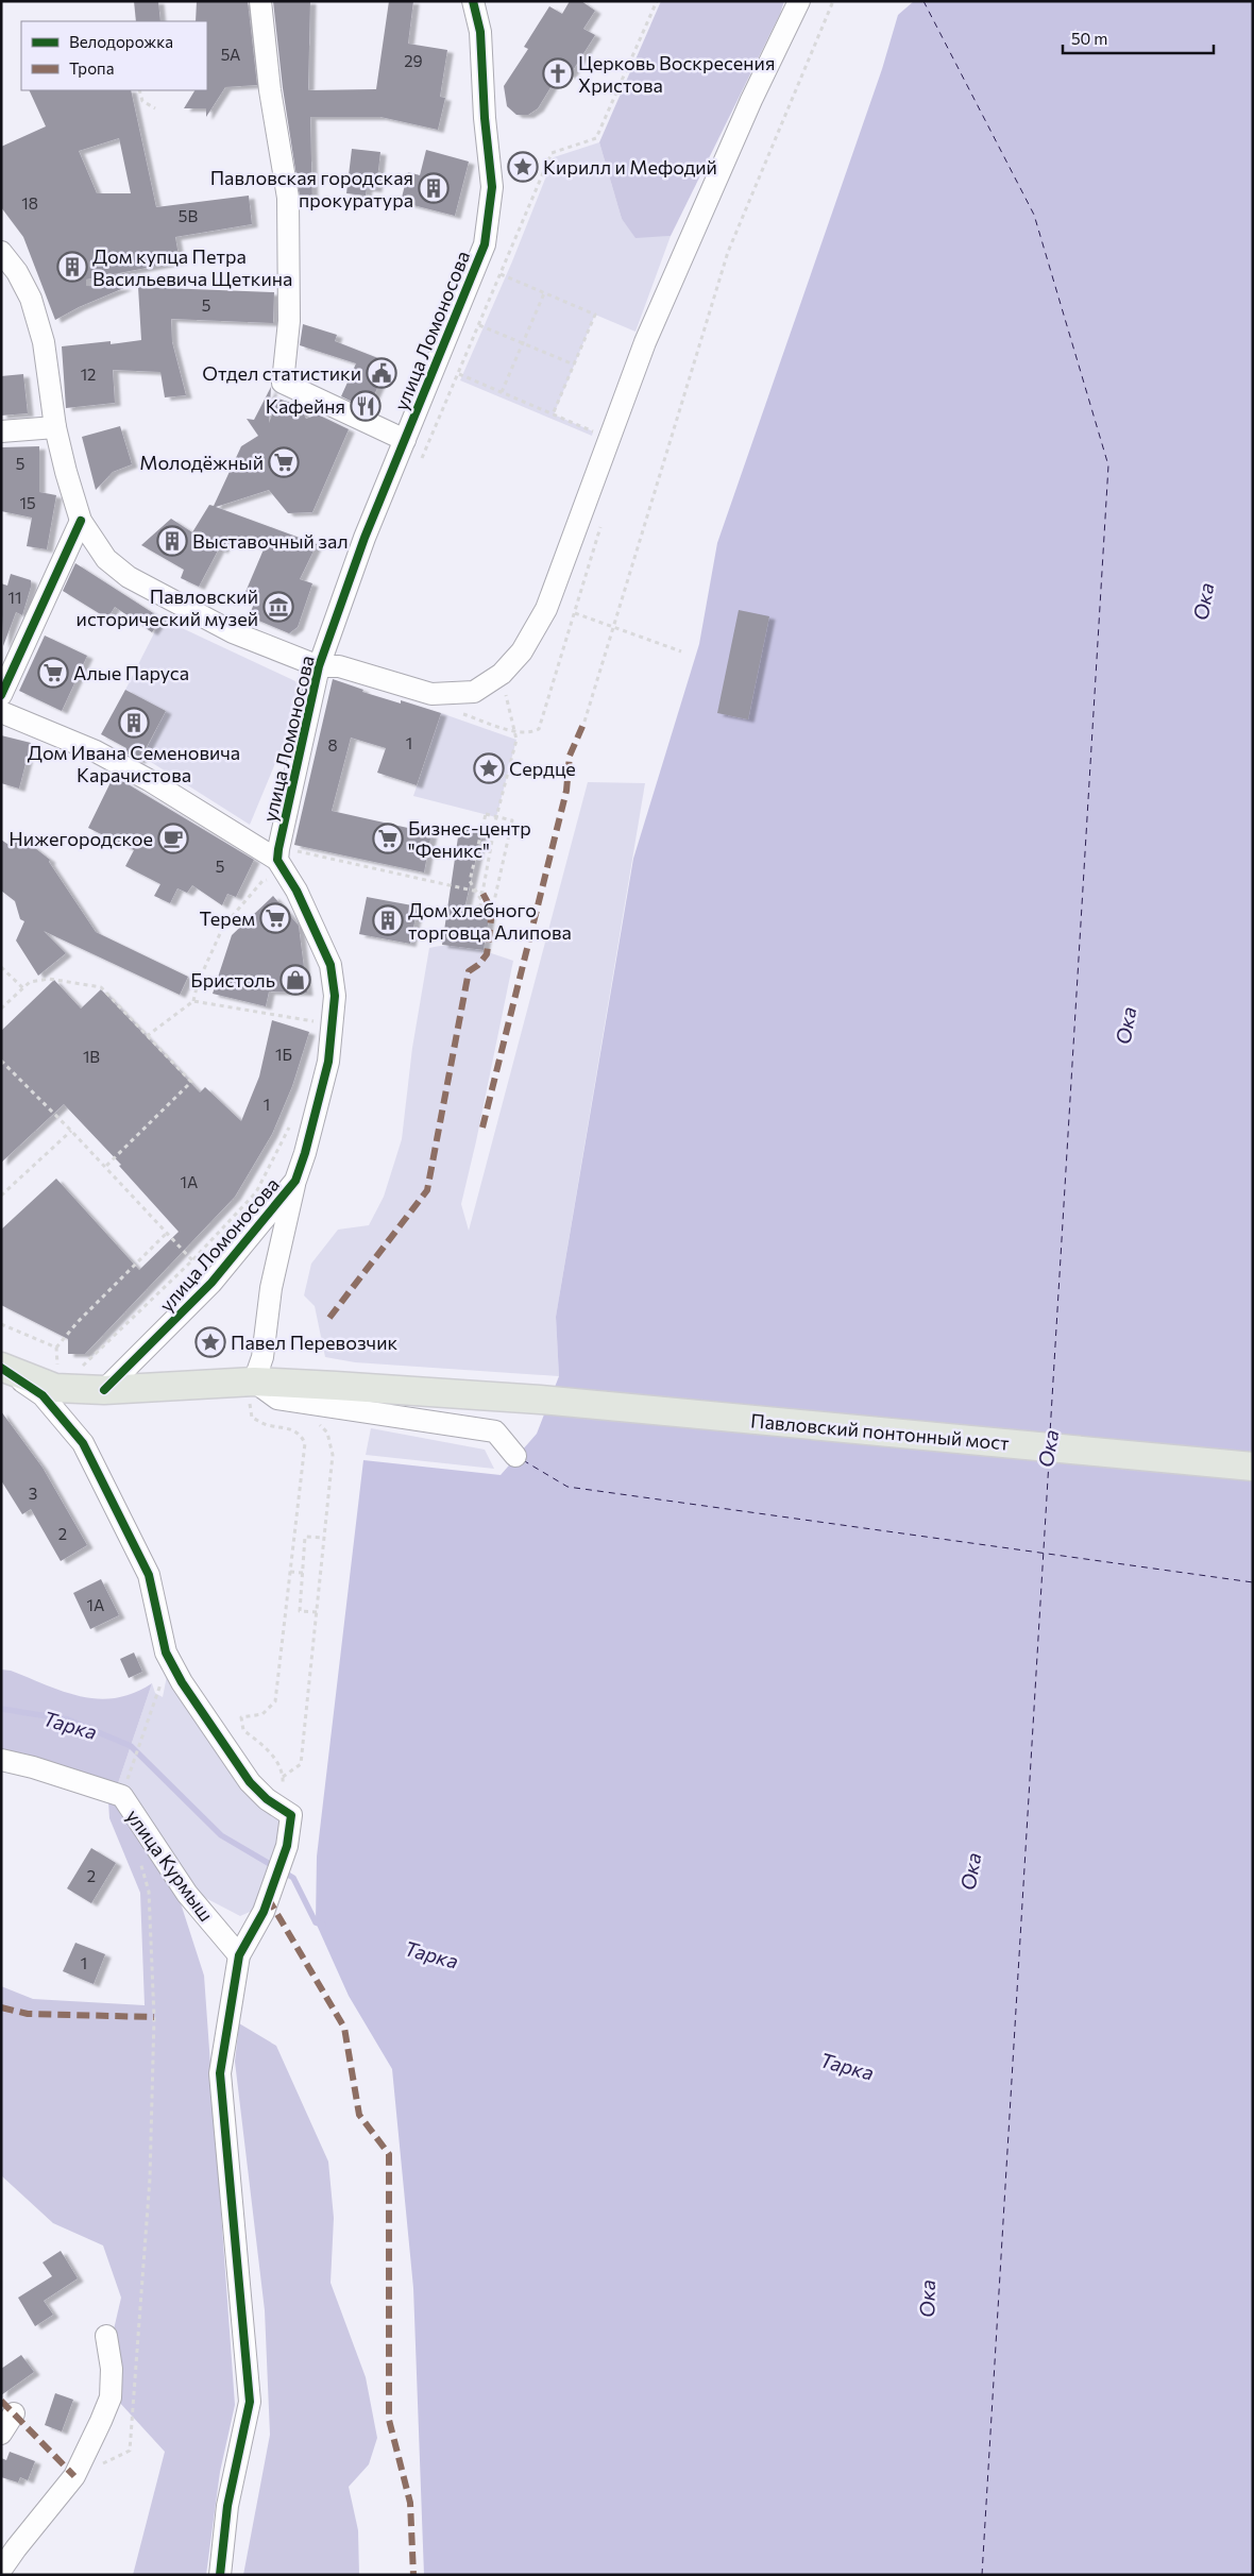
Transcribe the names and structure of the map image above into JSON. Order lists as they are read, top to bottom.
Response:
{
  "streets": {
    "main road": ["Павловский понтонный мост"],
    "street": ["улица Ломоносова", "улица Курмыш"]
  },
  "crossings": [
    ["улица Ломоносова", "Павловский понтонный мост"]
  ],
  "water": ["Ока", "Тарка"],
  "places": {
    "church": ["Церковь Воскресения Христова"],
    "place": ["Кирилл и Мефодий", "Сердце", "Павел Перевозчик"],
    "building": [
      "Павловская городская прокуратура",
      "Дом купца Петра Васильевича Щеткина",
      "Выставочный зал",
      "Дом Ивана Семеновича Карачистова",
      "Дом хлебного торговца Алипова"
    ],
    "public building": ["Отдел статистики"],
    "restaurant": ["Кафейня"],
    "supermarket": [
      "Молодёжный",
      "Алые Паруса",
      "Бизнес-центр \"Феникс\"",
      "Терем"
    ],
    "museum": ["Павловский исторический музей"],
    "cafe": ["Нижегородское"],
    "shop": ["Бристоль"]
  },
  "house_numbers": [
    "5А",
    "29",
    "18",
    "5В",
    "5",
    "12",
    "5",
    "15",
    "11",
    "1",
    "8",
    "5",
    "1Б",
    "1В",
    "1",
    "1А",
    "3",
    "2",
    "1А",
    "2",
    "1"
  ],
  "legend": ["Велодорожка", "Тропа"],
  "scale_bar": "50 m"
}
